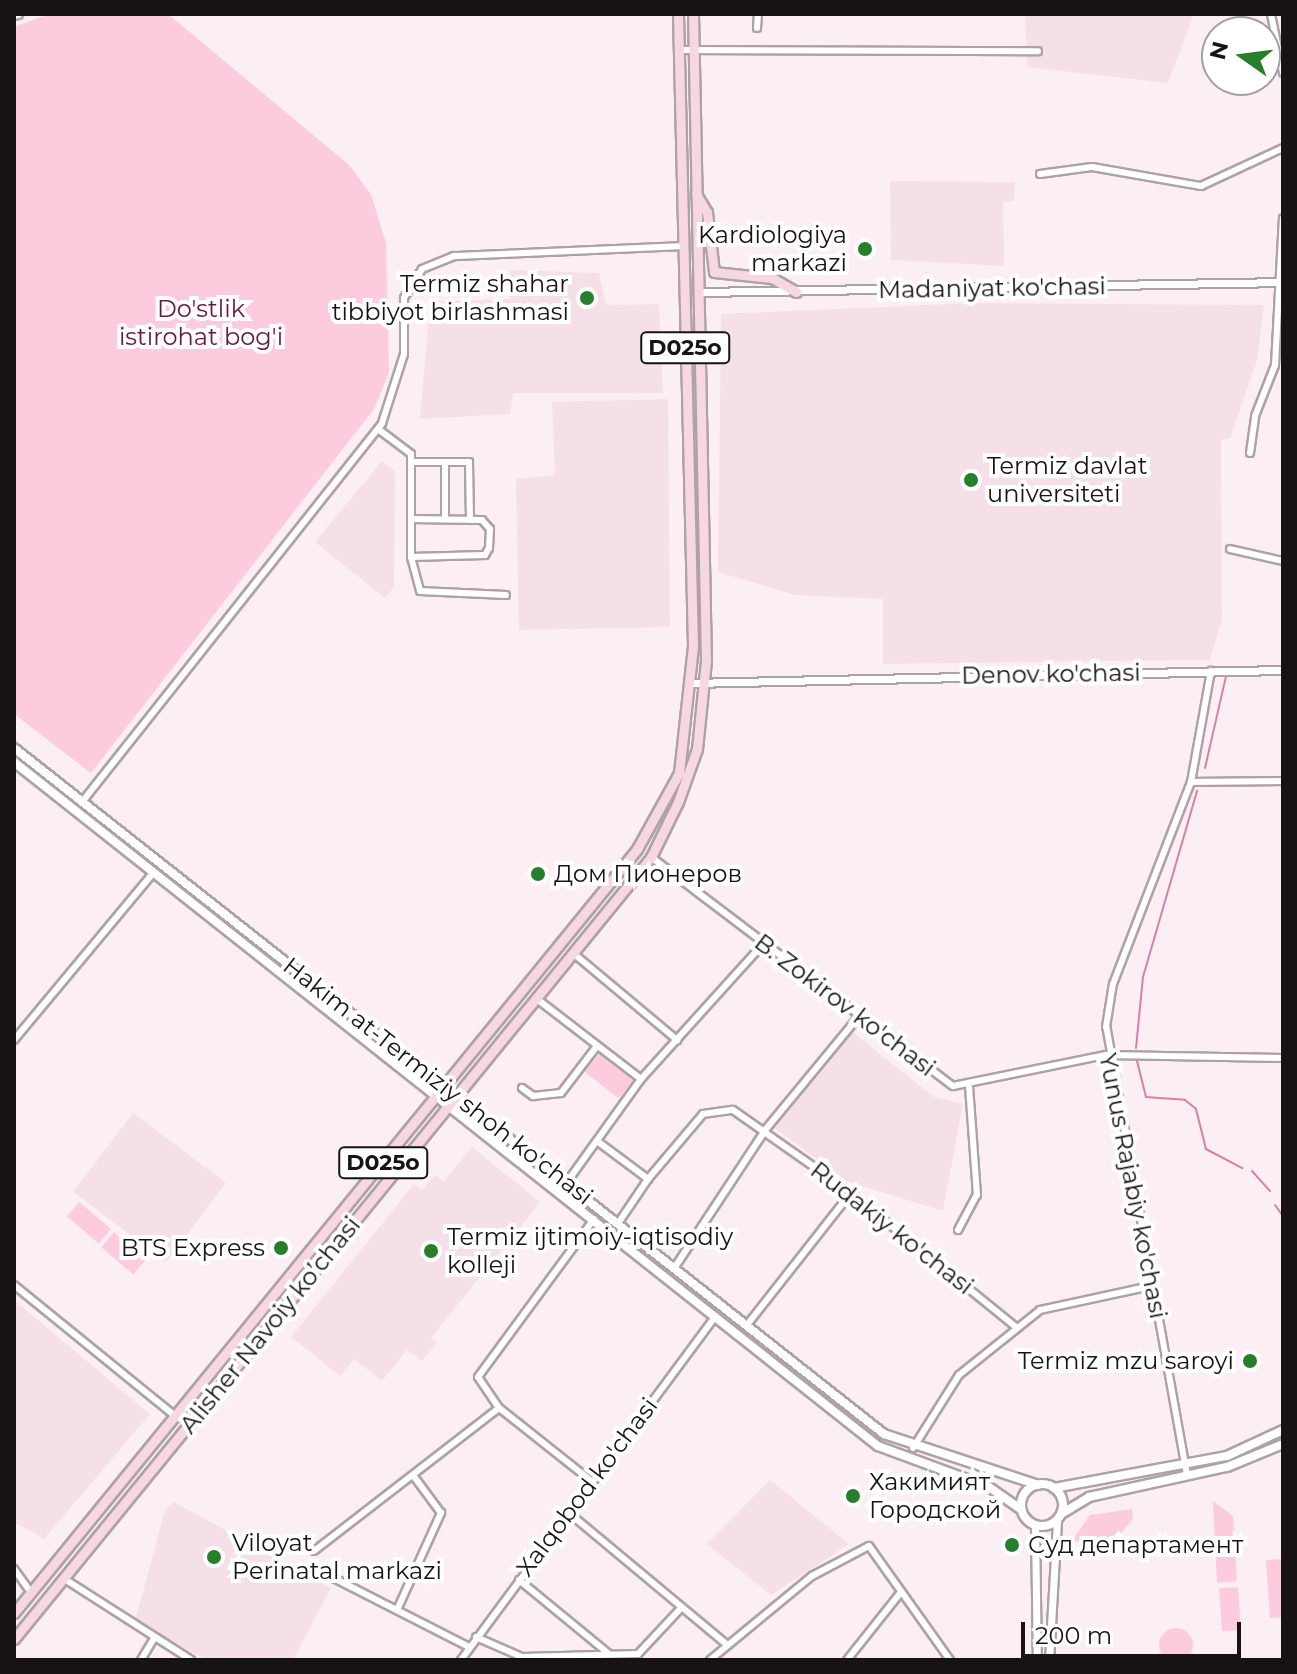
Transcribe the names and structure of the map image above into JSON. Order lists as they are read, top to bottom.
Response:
{
  "streets": {
    "main road": ["D025o", "Hakim at-Termiziy shoh ko'chasi", "Alisher Navoiy ko’chasi"],
    "street": [
      "Madaniyat ko'chasi",
      "Denov ko'chasi",
      "B. Zokirov ko'chasi",
      "Yunus Rajabiy ko'chasi",
      "Rudakiy ko'chasi",
      "Xalqobod ko'chasi"
    ]
  },
  "crossings": [
    ["Madaniyat ko'chasi", "D025o"],
    ["D025o", "Denov ko'chasi"],
    ["D025o", "Alisher Navoiy ko’chasi"],
    ["Denov ko'chasi", "Yunus Rajabiy ko'chasi"],
    ["Denov ko'chasi", "Alisher Navoiy ko’chasi"],
    ["B. Zokirov ko'chasi", "Alisher Navoiy ko’chasi"],
    ["Hakim at-Termiziy shoh ko'chasi", "Alisher Navoiy ko’chasi"],
    ["Hakim at-Termiziy shoh ko'chasi", "Xalqobod ko'chasi"]
  ],
  "parks": ["Do'stlik istirohat bog'i"],
  "places": [
    "Kardiologiya markazi",
    "Termiz shahar tibbiyot birlashmasi",
    "Termiz davlat universiteti",
    "Дом Пионеров",
    "BTS Express",
    "Termiz ijtimoiy-iqtisodiy kolleji",
    "Termiz mzu saroyi",
    "Хакимият Городской",
    "Суд департамент",
    "Viloyat Perinatal markazi"
  ],
  "scale_bar": "200 m",
  "north": "left"
}
